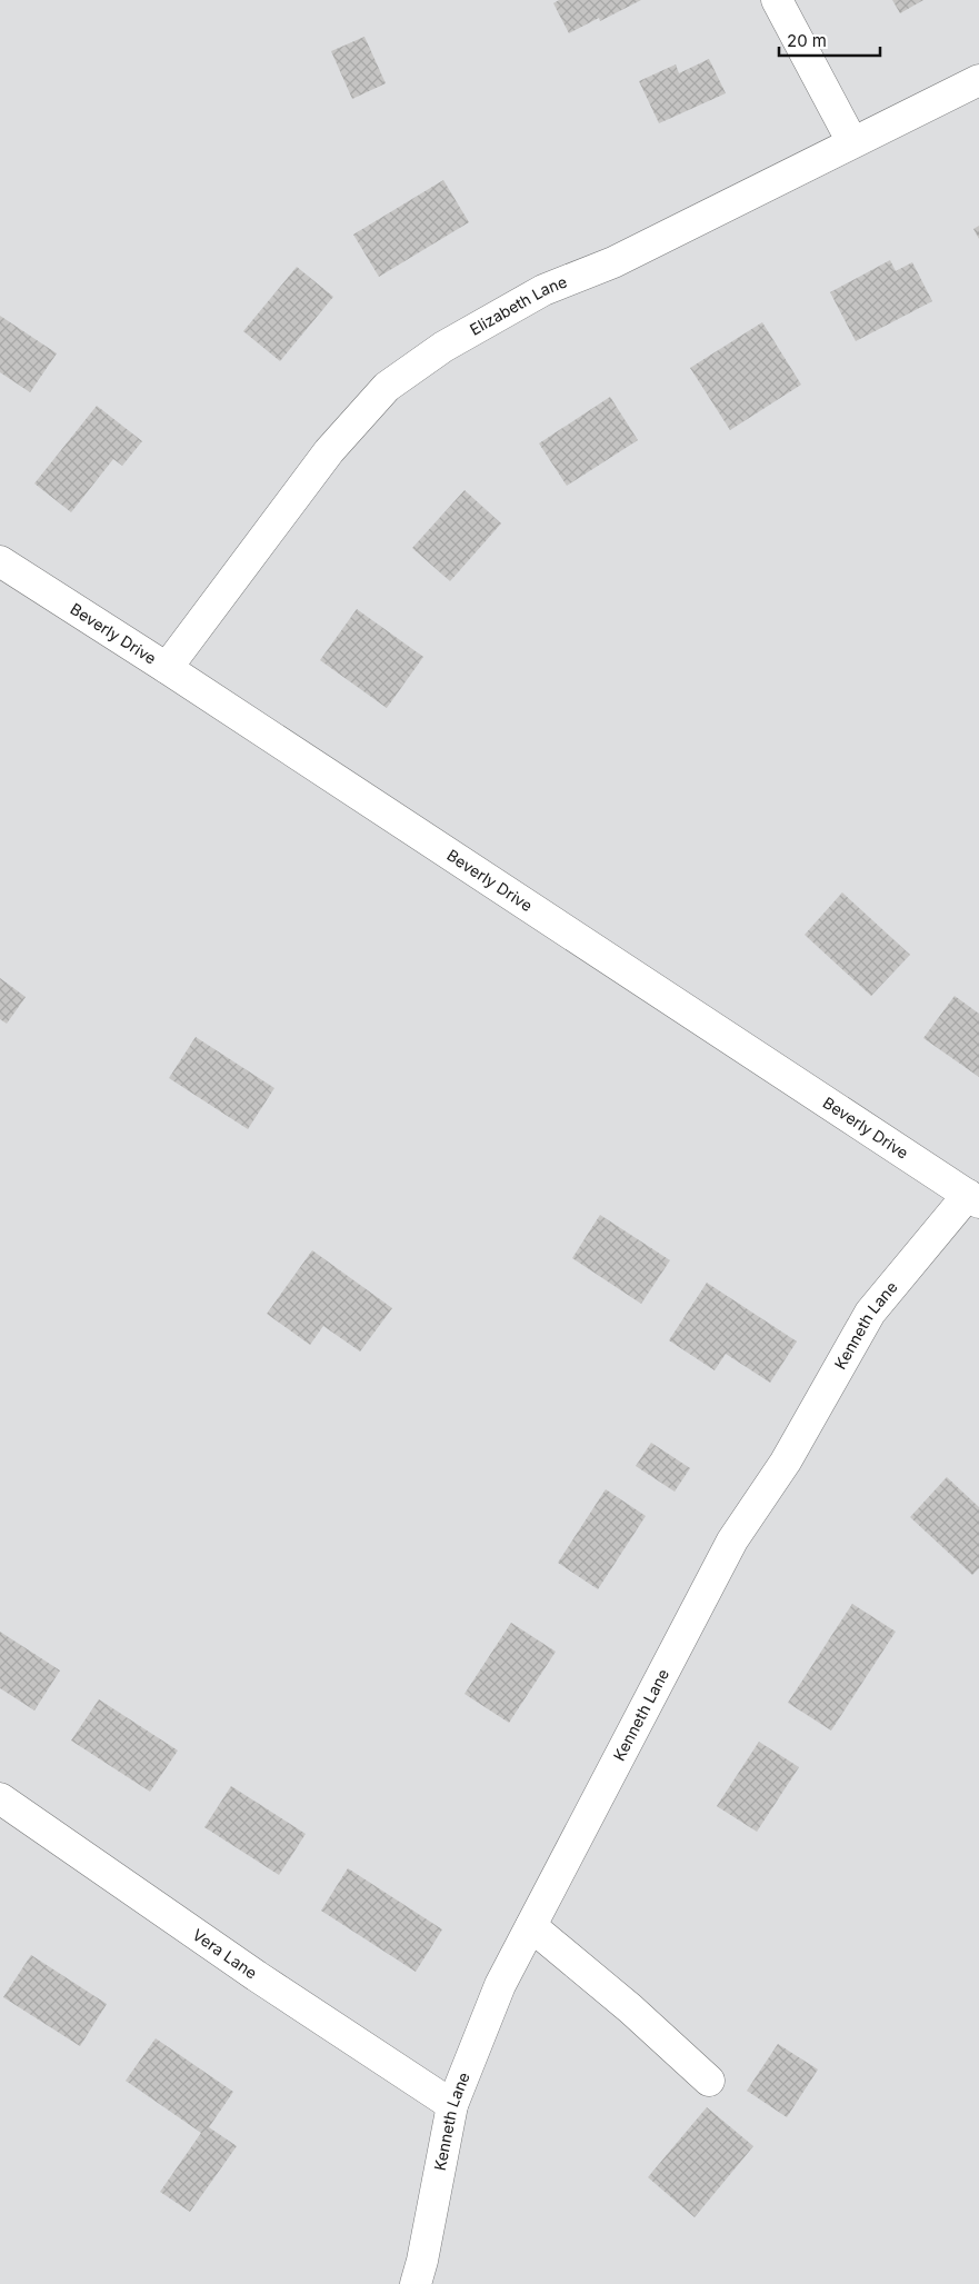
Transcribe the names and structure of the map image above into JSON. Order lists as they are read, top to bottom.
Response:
{
  "streets": {
    "street": [
      "Elizabeth Lane",
      "Beverly Drive",
      "Kenneth Lane",
      "Vera Lane"
    ]
  },
  "crossings": [
    ["Elizabeth Lane", "Beverly Drive"],
    ["Beverly Drive", "Kenneth Lane"],
    ["Kenneth Lane", "Vera Lane"]
  ],
  "scale_bar": "20 m"
}
